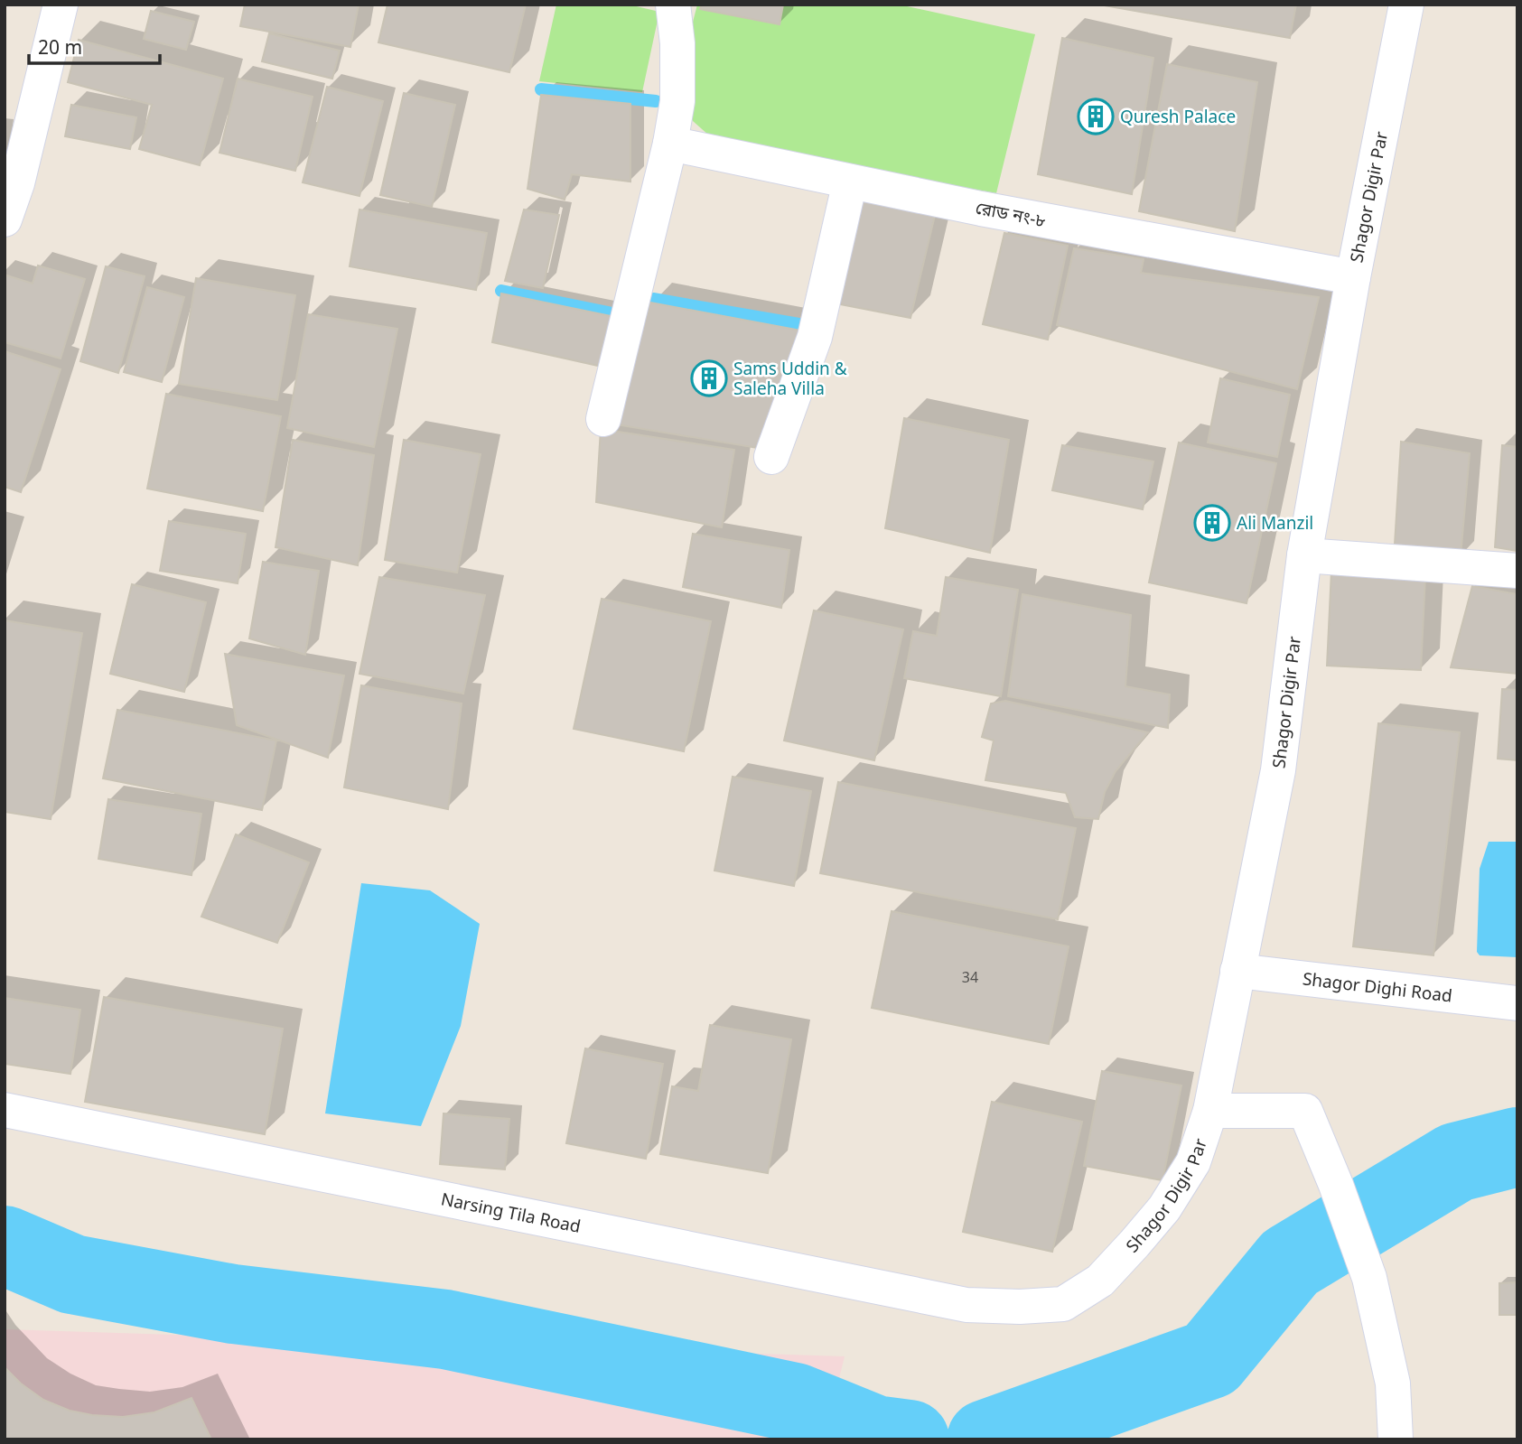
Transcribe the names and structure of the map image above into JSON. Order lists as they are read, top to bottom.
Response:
{
  "streets": {
    "street": [
      "Shagor Digir Par",
      "রোড নং-৮",
      "Shagor Dighi Road",
      "Narsing Tila Road"
    ]
  },
  "crossings": [
    ["Shagor Digir Par", "রোড নং-৮"],
    ["Shagor Digir Par", "Shagor Dighi Road"],
    ["Shagor Digir Par", "Narsing Tila Road"]
  ],
  "places": {
    "building": ["Quresh Palace", "Sams Uddin & Saleha Villa", "Ali Manzil"]
  },
  "house_numbers": ["34"],
  "scale_bar": "20 m"
}
